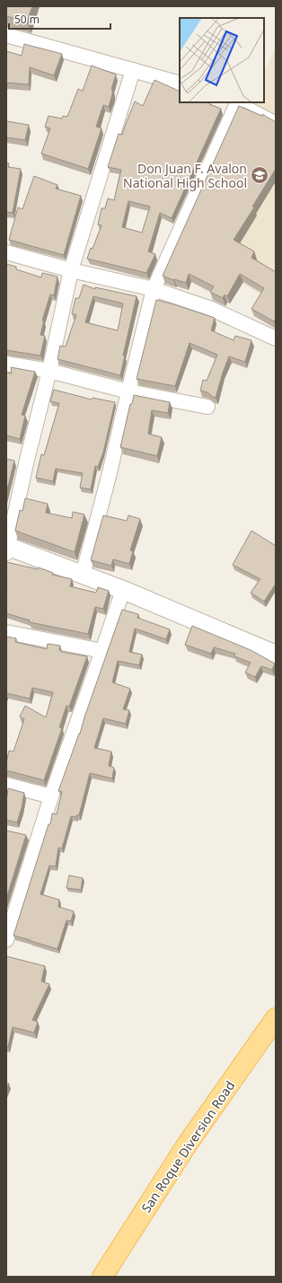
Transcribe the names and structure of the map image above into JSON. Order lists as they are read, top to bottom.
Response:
{
  "streets": {
    "main road": ["San Roque Diversion Road"]
  },
  "places": {
    "school or university": ["Don Juan F. Avalon National High School"]
  },
  "scale_bar": "50 m"
}
